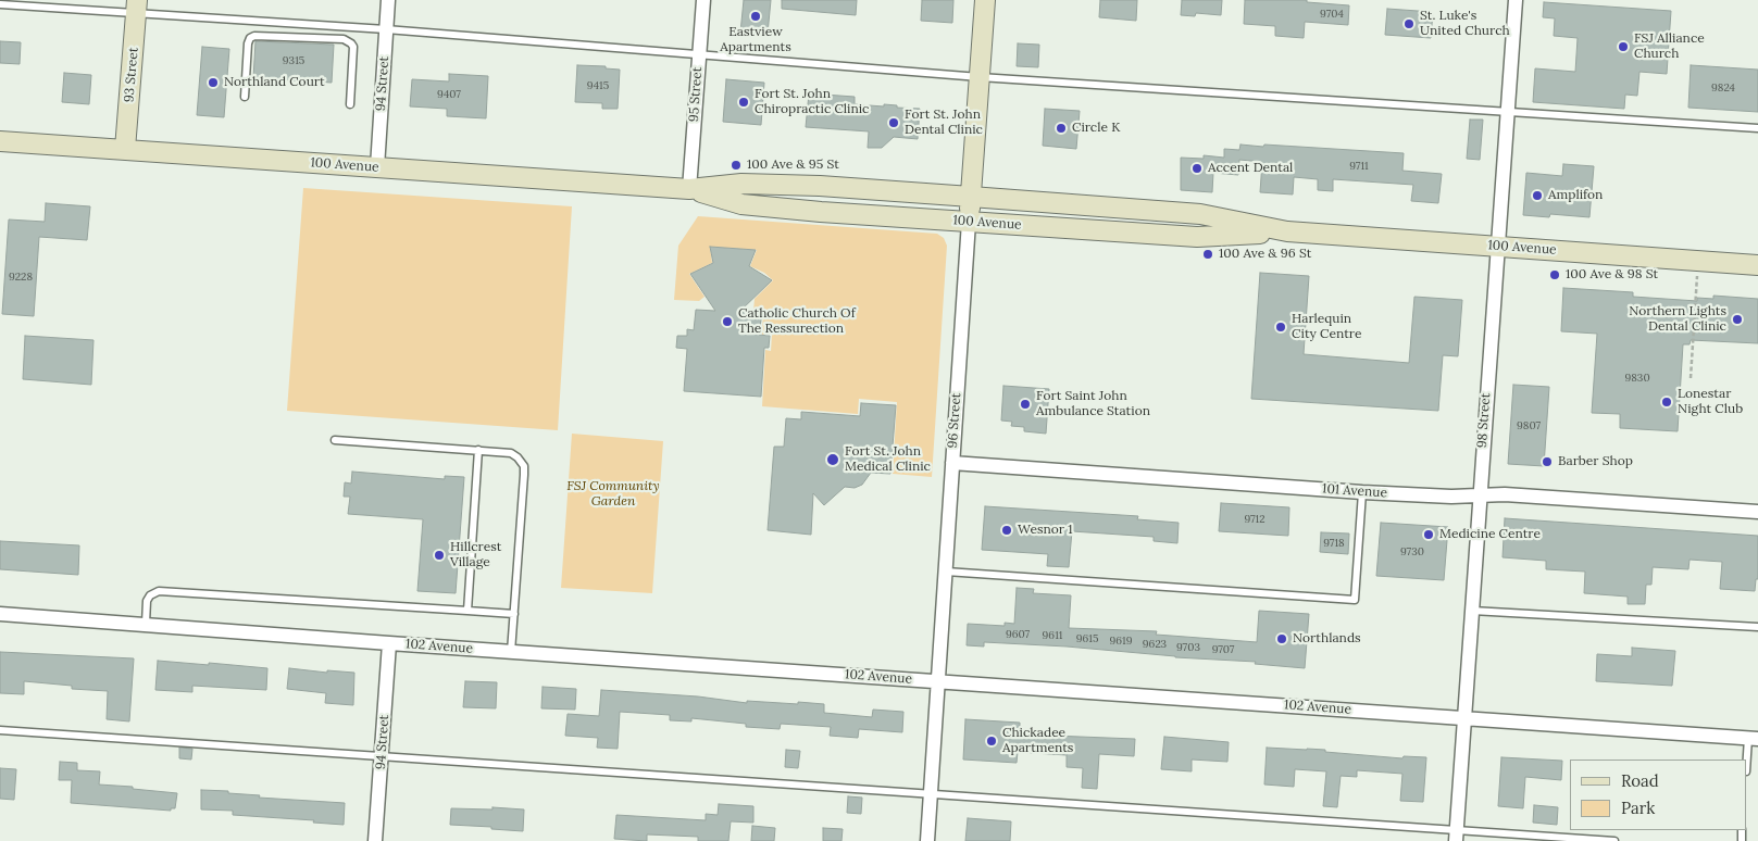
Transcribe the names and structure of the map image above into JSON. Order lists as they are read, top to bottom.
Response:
{
  "streets": {
    "main road": ["93 Street", "100 Avenue", "96 Street"],
    "street": [
      "94 Street",
      "95 Street",
      "98 Street",
      "101 Avenue",
      "102 Avenue"
    ]
  },
  "crossings": [
    ["93 Street", "100 Avenue"],
    ["94 Street", "100 Avenue"],
    ["94 Street", "102 Avenue"],
    ["95 Street", "100 Avenue"],
    ["100 Avenue", "96 Street"],
    ["100 Avenue", "98 Street"],
    ["96 Street", "101 Avenue"],
    ["96 Street", "102 Avenue"],
    ["98 Street", "101 Avenue"],
    ["98 Street", "102 Avenue"]
  ],
  "parks": ["FSJ Community Garden"],
  "places": [
    "Eastview Apartments",
    "St. Luke's United Church",
    "FSJ Alliance Church",
    "Northland Court",
    "Fort St. John Chiropractic Clinic",
    "Fort St. John Dental Clinic",
    "Circle K",
    "100 Ave & 95 St",
    "Accent Dental",
    "Amplifon",
    "100 Ave & 96 St",
    "100 Ave & 98 St",
    "Northern Lights Dental Clinic",
    "Catholic Church Of The Ressurection",
    "Harlequin City Centre",
    "Lonestar Night Club",
    "Fort Saint John Ambulance Station",
    "Fort St. John Medical Clinic",
    "Barber Shop",
    "Wesnor 1",
    "Medicine Centre",
    "Hillcrest Village",
    "Northlands",
    "Chickadee Apartments"
  ],
  "house_numbers": [
    "9704",
    "9315",
    "9415",
    "9824",
    "9407",
    "9711",
    "9228",
    "9830",
    "9807",
    "9712",
    "9718",
    "9730",
    "9607",
    "9611",
    "9615",
    "9619",
    "9623",
    "9703",
    "9707"
  ],
  "legend": ["Road", "Park"]
}
